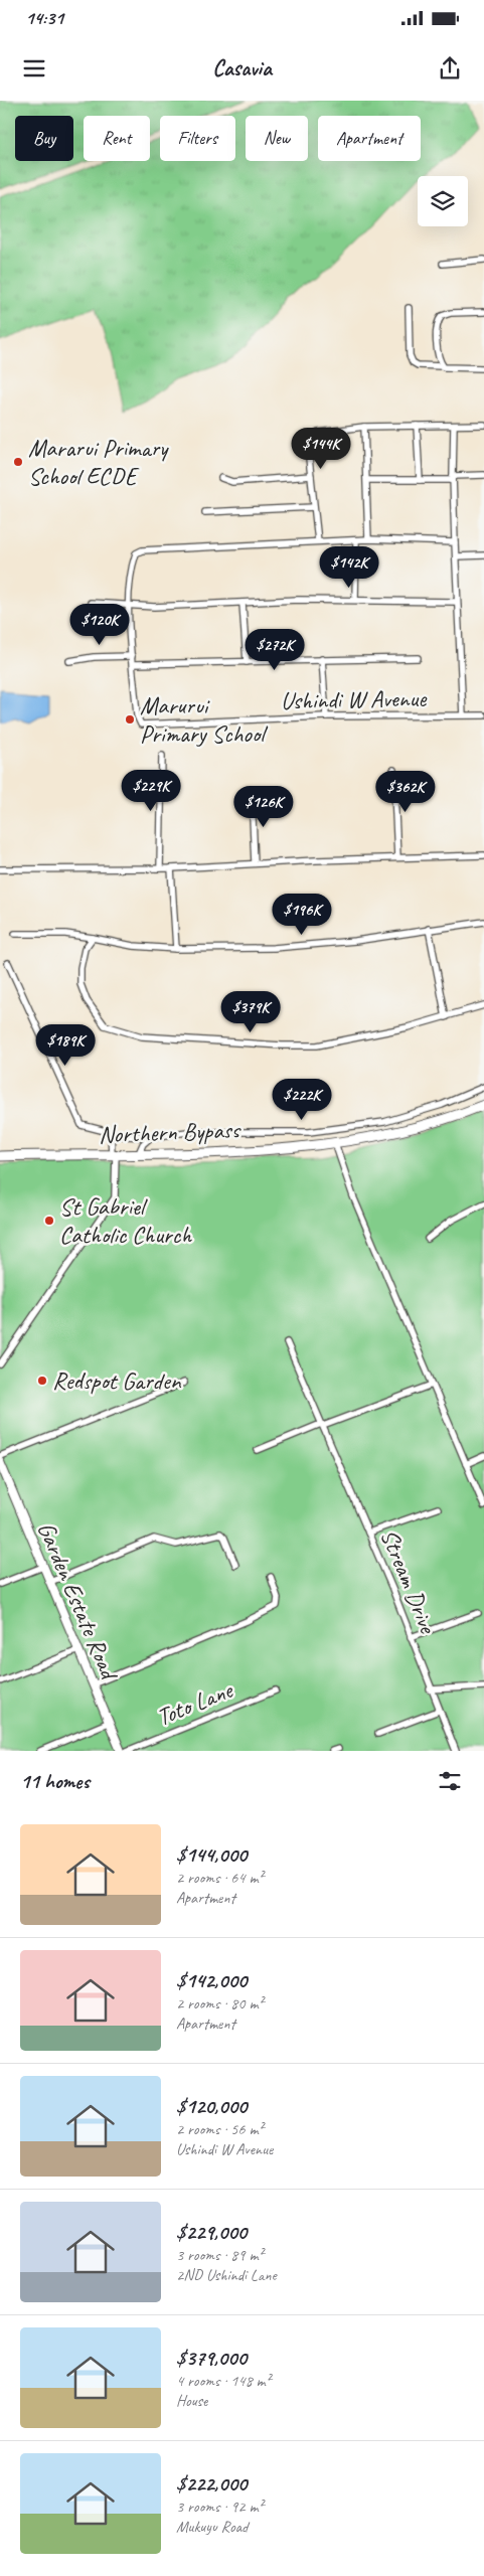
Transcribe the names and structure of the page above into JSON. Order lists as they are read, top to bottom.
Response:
{
  "streets": {
    "main road": ["Northern Bypass"],
    "street": [
      "Ushindi W Avenue",
      "Stream Drive",
      "Garden Estate Road",
      "Toto Lane"
    ]
  },
  "places": [
    "Mararui Primary School ECDE",
    "Marurui Primary School",
    "St Gabriel Catholic Church",
    "Redspot Garden"
  ],
  "page": {
    "status": "14:31",
    "header": "Casavia",
    "chip": [
      "Buy",
      "Rent",
      "Filters",
      "New",
      "Apartment"
    ],
    "price": [
      "$144K",
      "$142K",
      "$120K",
      "$272K",
      "$229K",
      "$362K",
      "$126K",
      "$196K",
      "$379K",
      "$189K",
      "$222K"
    ],
    "heading": "11 homes",
    "list": [
      {
        "name": "$144,000",
        "note": "2 rooms · 64 m² · Apartment"
      },
      {
        "name": "$142,000",
        "note": "2 rooms · 80 m² · Apartment"
      },
      {
        "name": "$120,000",
        "note": "2 rooms · 56 m² · Ushindi W Avenue"
      },
      {
        "name": "$229,000",
        "note": "3 rooms · 89 m² · 2ND Ushindi Lane"
      },
      {
        "name": "$379,000",
        "note": "4 rooms · 148 m² · House"
      },
      {
        "name": "$222,000",
        "note": "3 rooms · 92 m² · Mukuyu Road"
      }
    ]
  }
}
